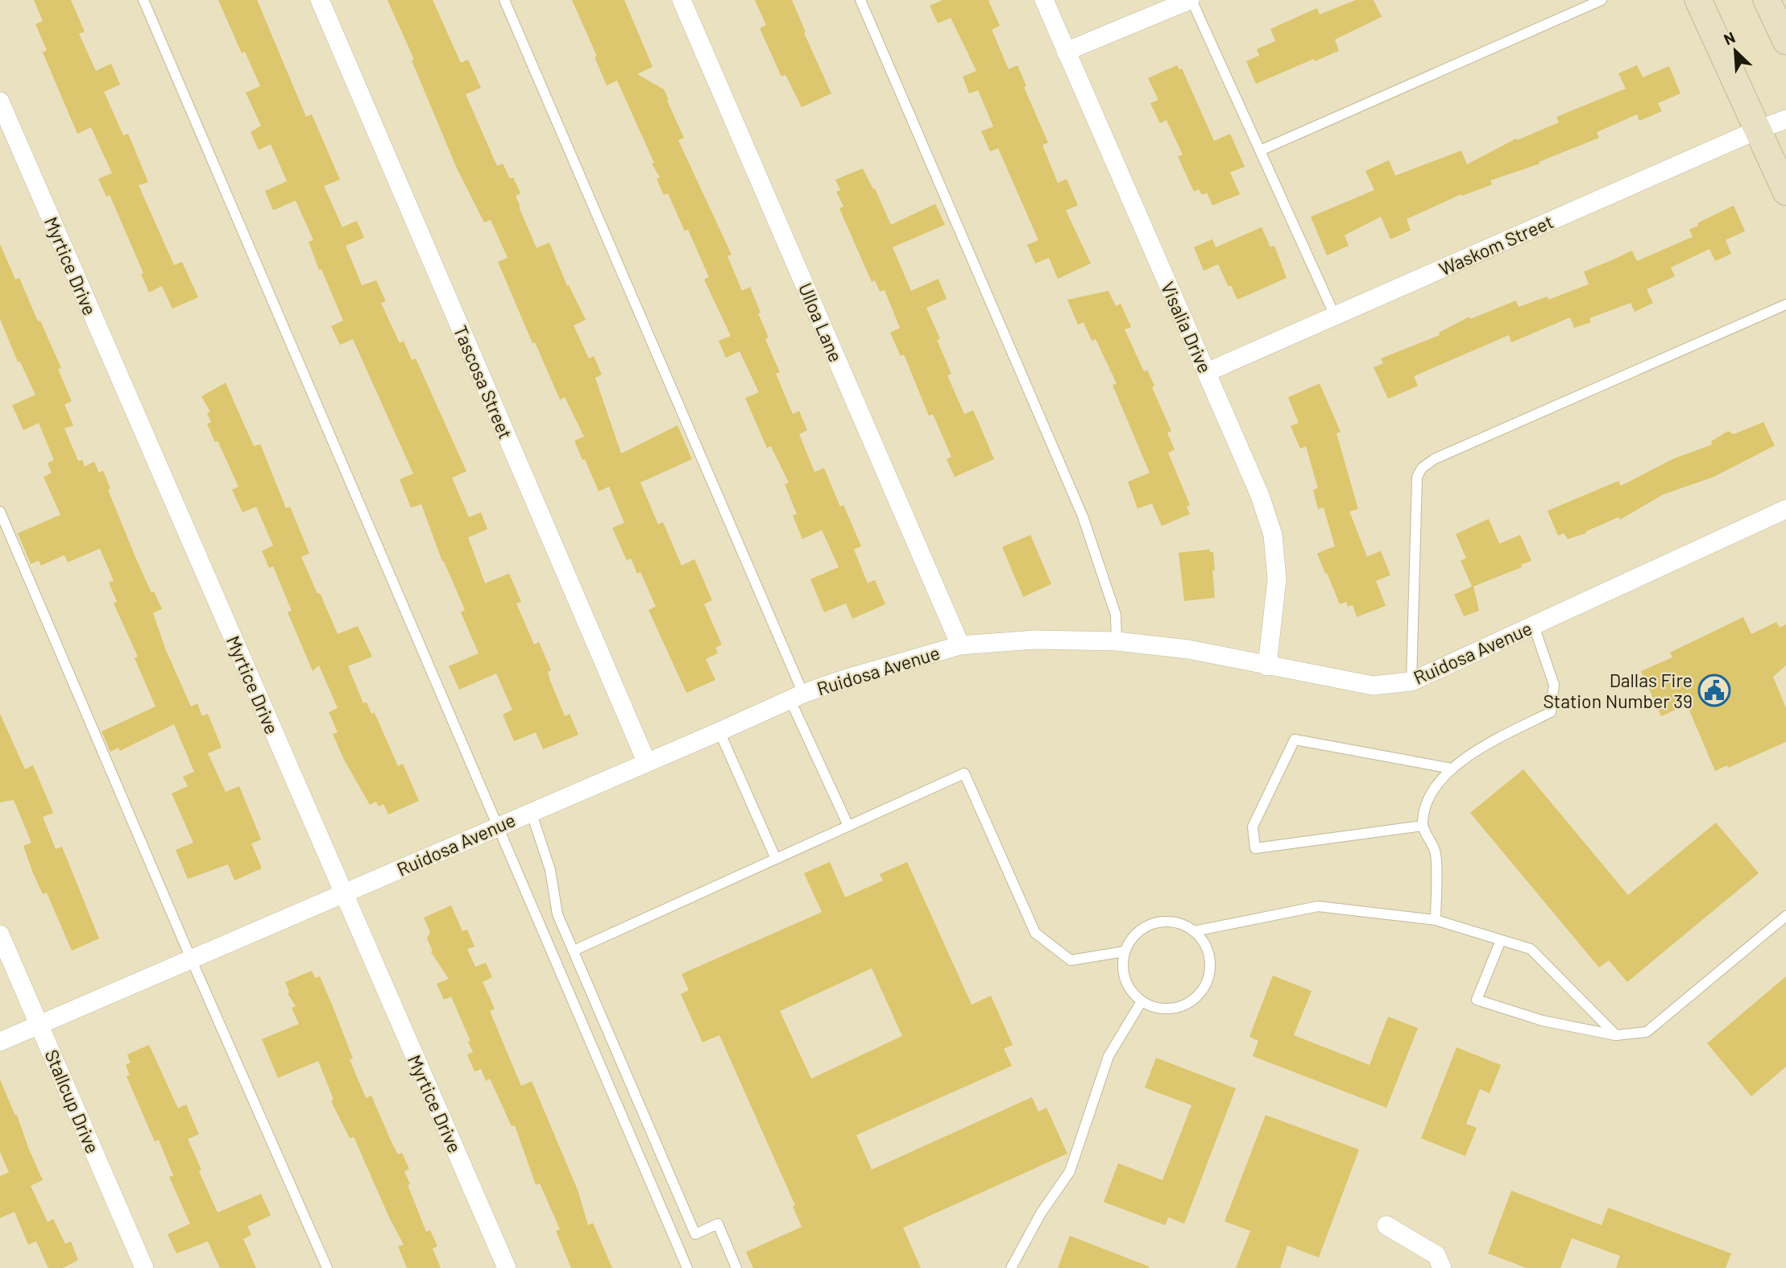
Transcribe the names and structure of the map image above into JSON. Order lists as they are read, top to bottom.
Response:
{
  "streets": {
    "street": [
      "Waskom Street",
      "Myrtice Drive",
      "Ulloa Lane",
      "Visalia Drive",
      "Tascosa Street",
      "Ruidosa Avenue",
      "Stallcup Drive"
    ]
  },
  "crossings": [
    ["Waskom Street", "Visalia Drive"],
    ["Myrtice Drive", "Ruidosa Avenue"],
    ["Ulloa Lane", "Ruidosa Avenue"],
    ["Visalia Drive", "Ruidosa Avenue"],
    ["Tascosa Street", "Ruidosa Avenue"],
    ["Ruidosa Avenue", "Stallcup Drive"]
  ],
  "places": {
    "public building": ["Dallas Fire Station Number 39"]
  },
  "north": "top left"
}
